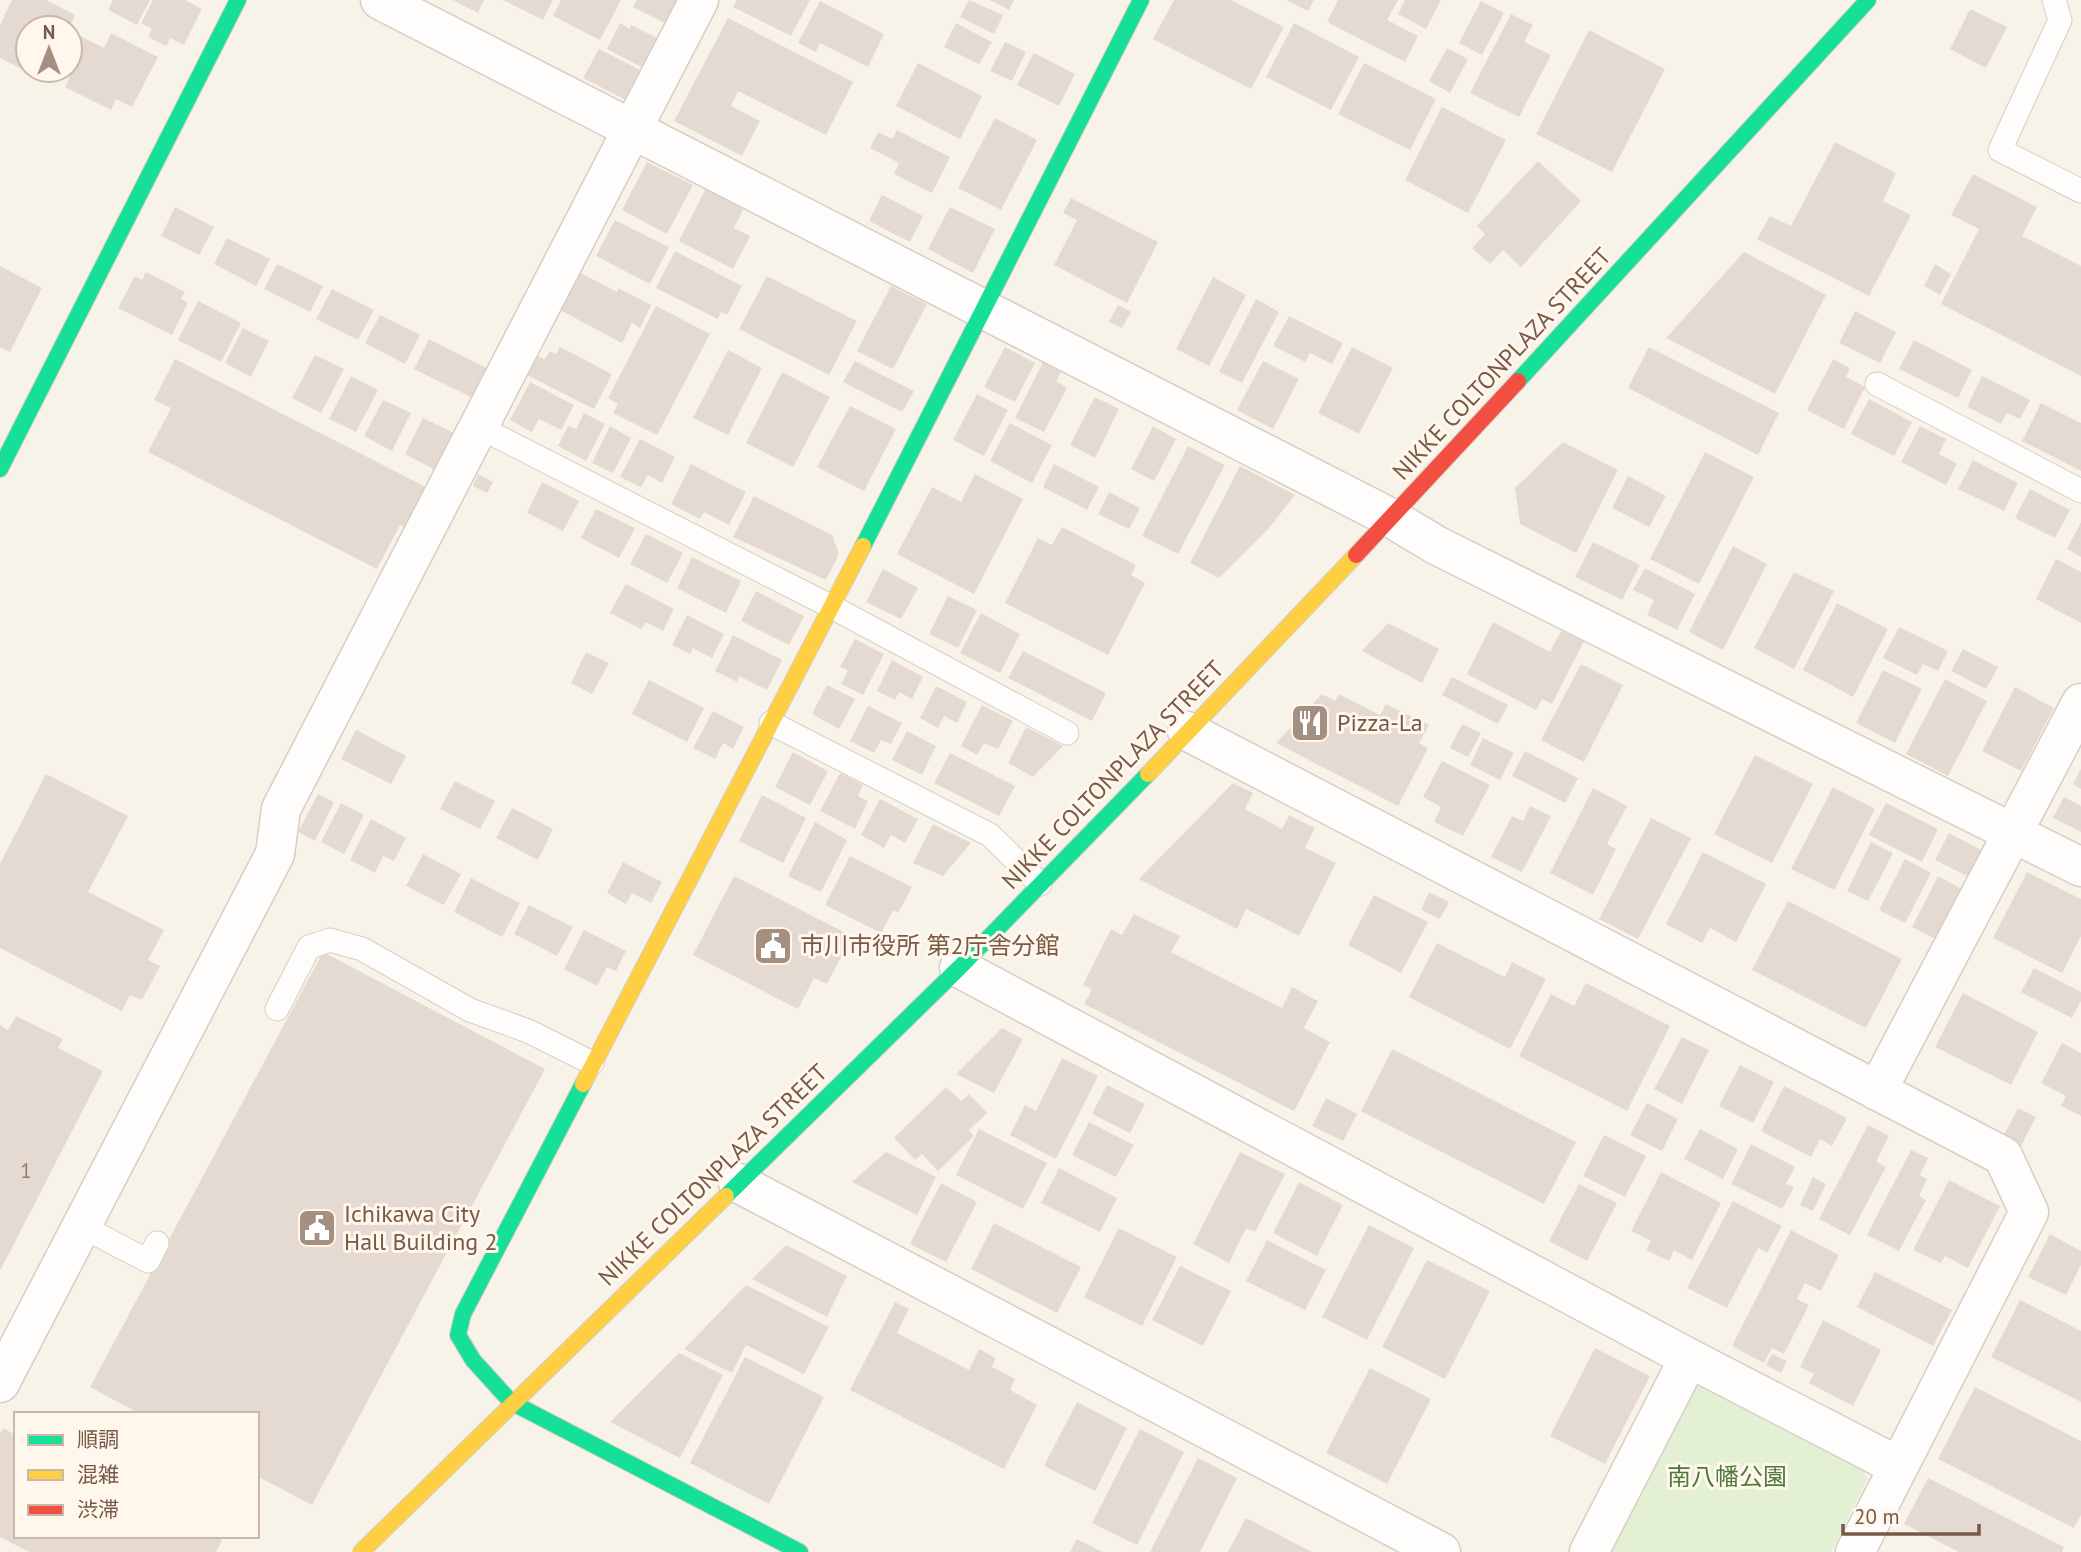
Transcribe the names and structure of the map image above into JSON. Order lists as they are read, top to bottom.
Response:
{
  "streets": {
    "street": ["NIKKE COLTONPLAZA STREET"]
  },
  "parks": ["南八幡公園"],
  "places": {
    "restaurant": ["Pizza-La"],
    "public building": ["市川市役所 第2庁舎分館", "Ichikawa City Hall Building 2"]
  },
  "house_numbers": ["1"],
  "legend": ["順調", "混雑", "渋滞"],
  "scale_bar": "20 m",
  "north": "top"
}
